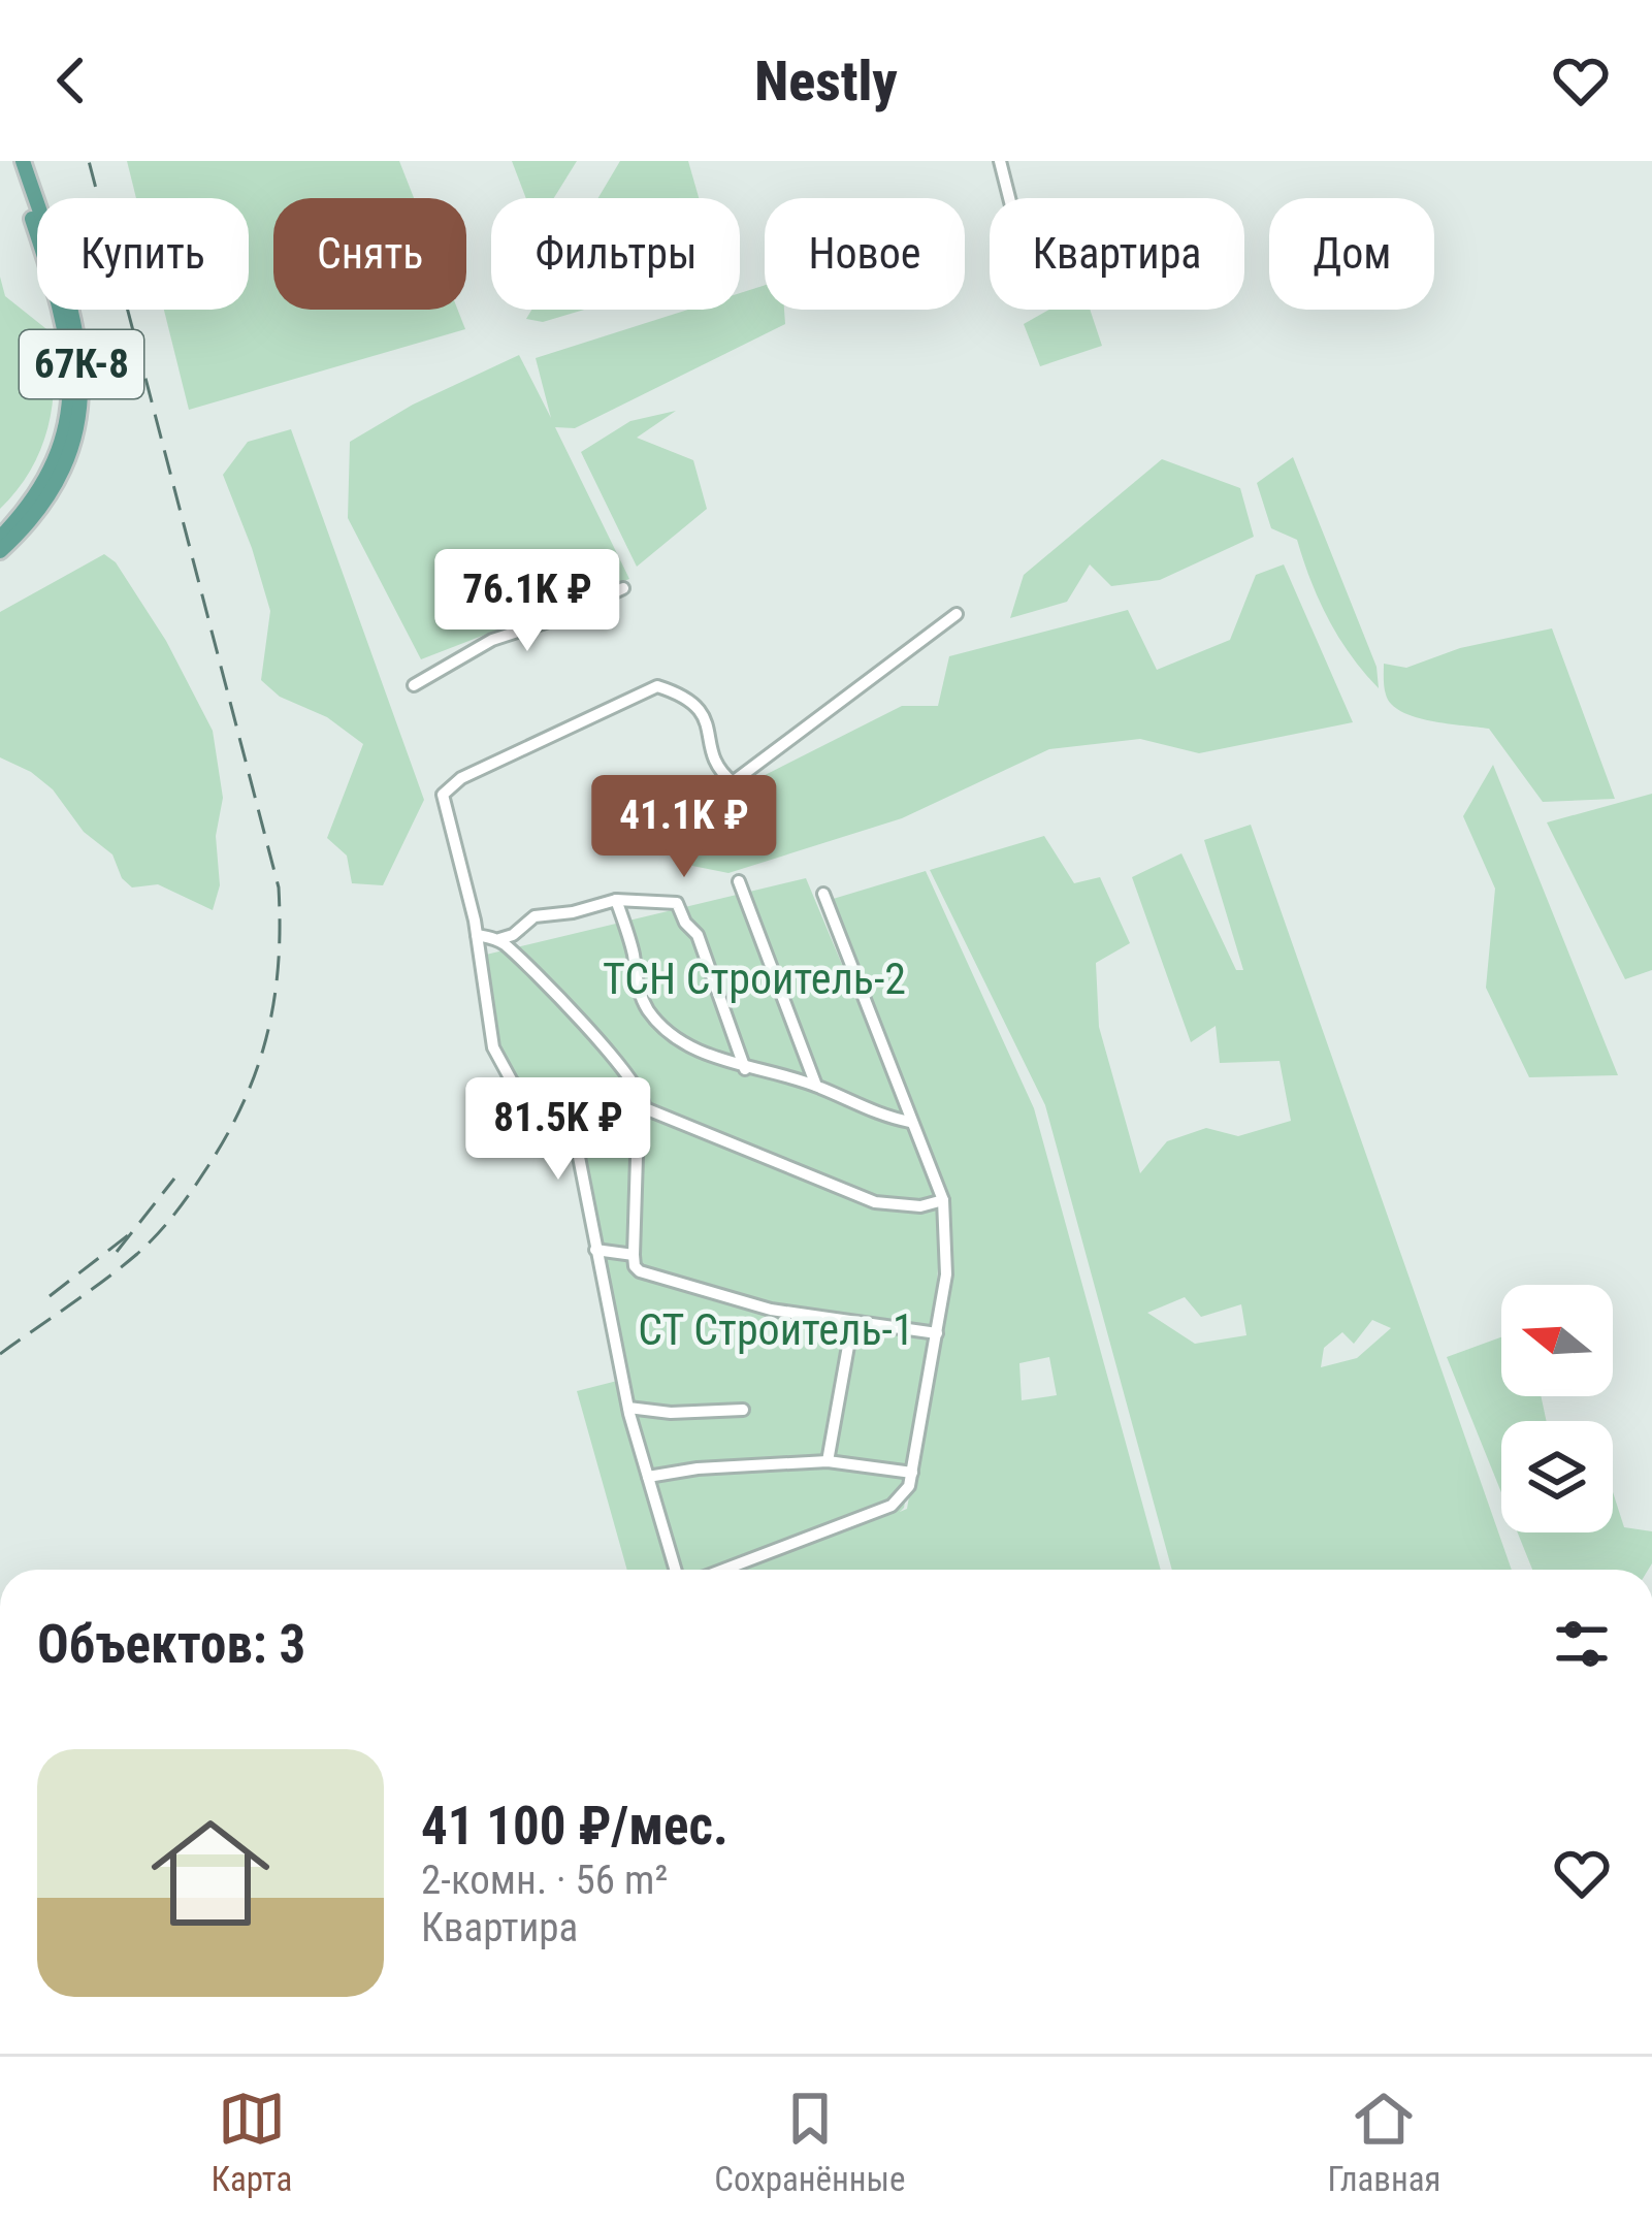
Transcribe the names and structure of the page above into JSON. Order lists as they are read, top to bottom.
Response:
{
  "streets": {
    "main road": ["67К-8"]
  },
  "parks": ["ТСН Строитель-2", "СТ Строитель-1"],
  "north": "left",
  "page": {
    "header": "Nestly",
    "chip": [
      "Купить",
      "Снять",
      "Фильтры",
      "Новое",
      "Квартира",
      "Дом"
    ],
    "price": ["76.1K ₽", "41.1K ₽", "81.5K ₽"],
    "heading": "Объектов: 3",
    "list": [
      {
        "name": "41 100 ₽/мес.",
        "note": "2-комн. · 56 m² · Квартира"
      }
    ],
    "tabs": ["Карта", "Сохранённые", "Главная"]
  }
}
